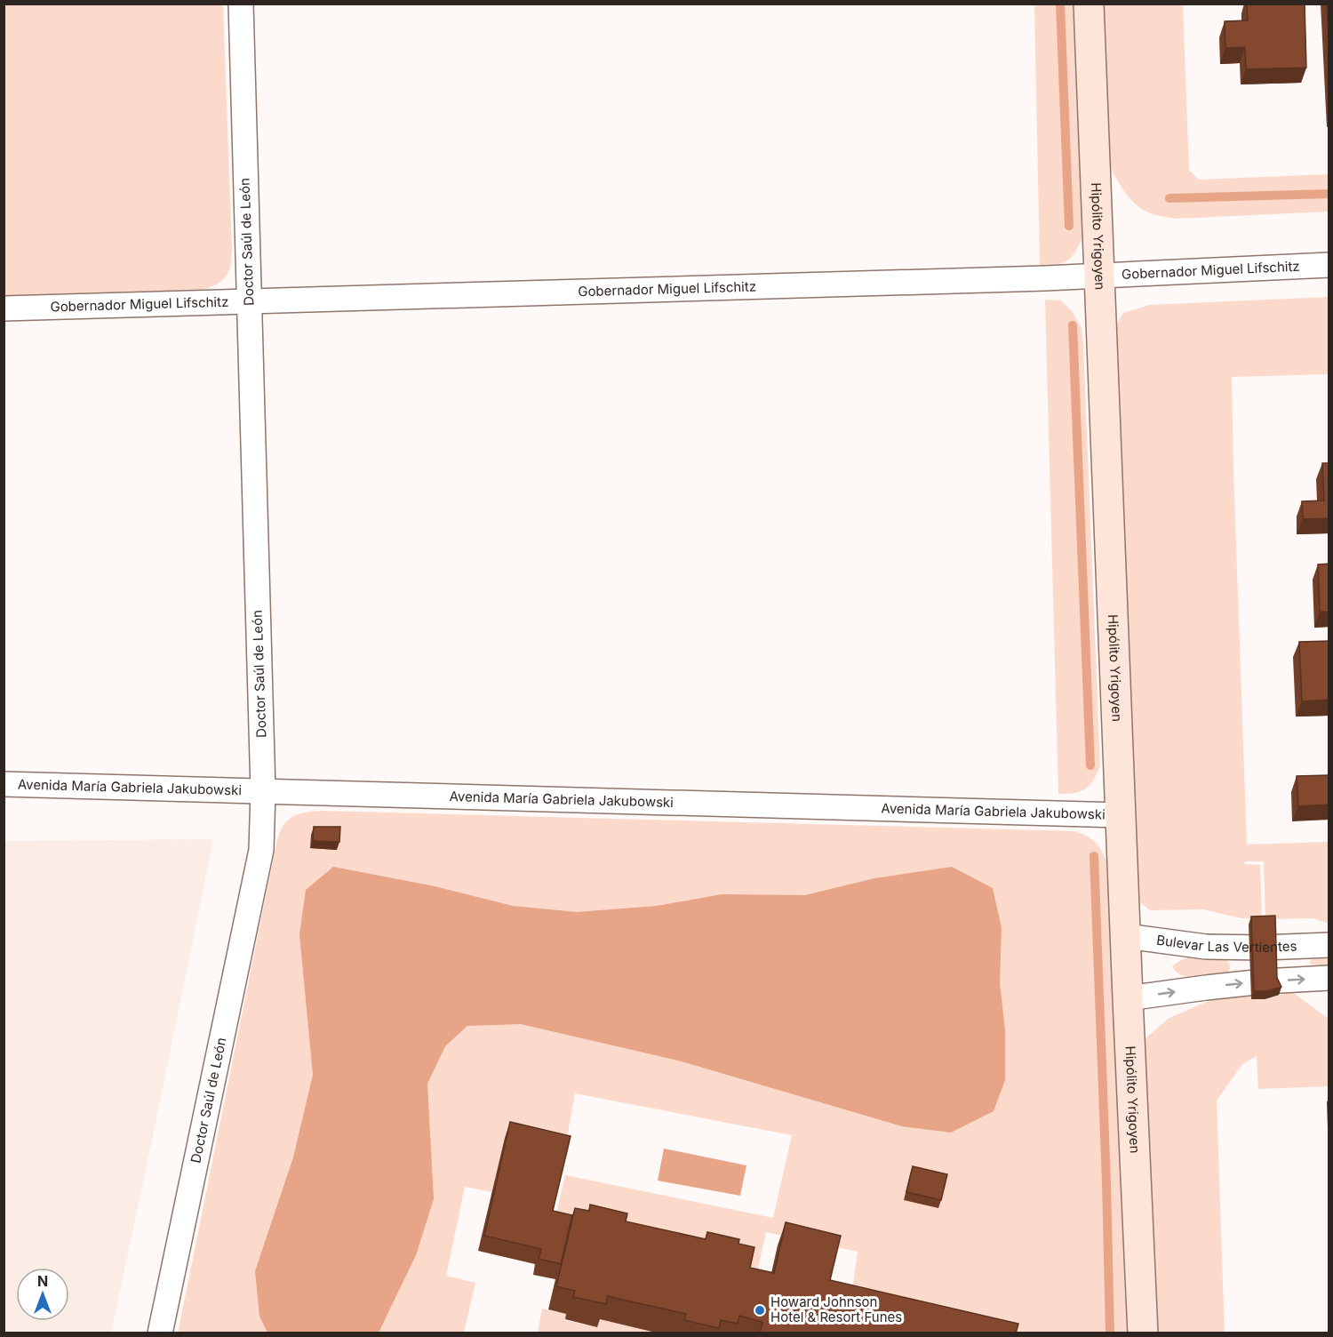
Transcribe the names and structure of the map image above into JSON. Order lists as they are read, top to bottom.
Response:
{
  "streets": {
    "main road": ["Hipólito Yrigoyen"],
    "street": [
      "Doctor Saúl de León",
      "Gobernador Miguel Lifschitz",
      "Avenida María Gabriela Jakubowski",
      "Bulevar Las Vertientes"
    ]
  },
  "crossings": [
    ["Hipólito Yrigoyen", "Gobernador Miguel Lifschitz"],
    ["Hipólito Yrigoyen", "Avenida María Gabriela Jakubowski"],
    ["Hipólito Yrigoyen", "Bulevar Las Vertientes"],
    ["Doctor Saúl de León", "Gobernador Miguel Lifschitz"],
    ["Doctor Saúl de León", "Avenida María Gabriela Jakubowski"]
  ],
  "places": ["Howard Johnson Hotel & Resort Funes"],
  "north": "top"
}
